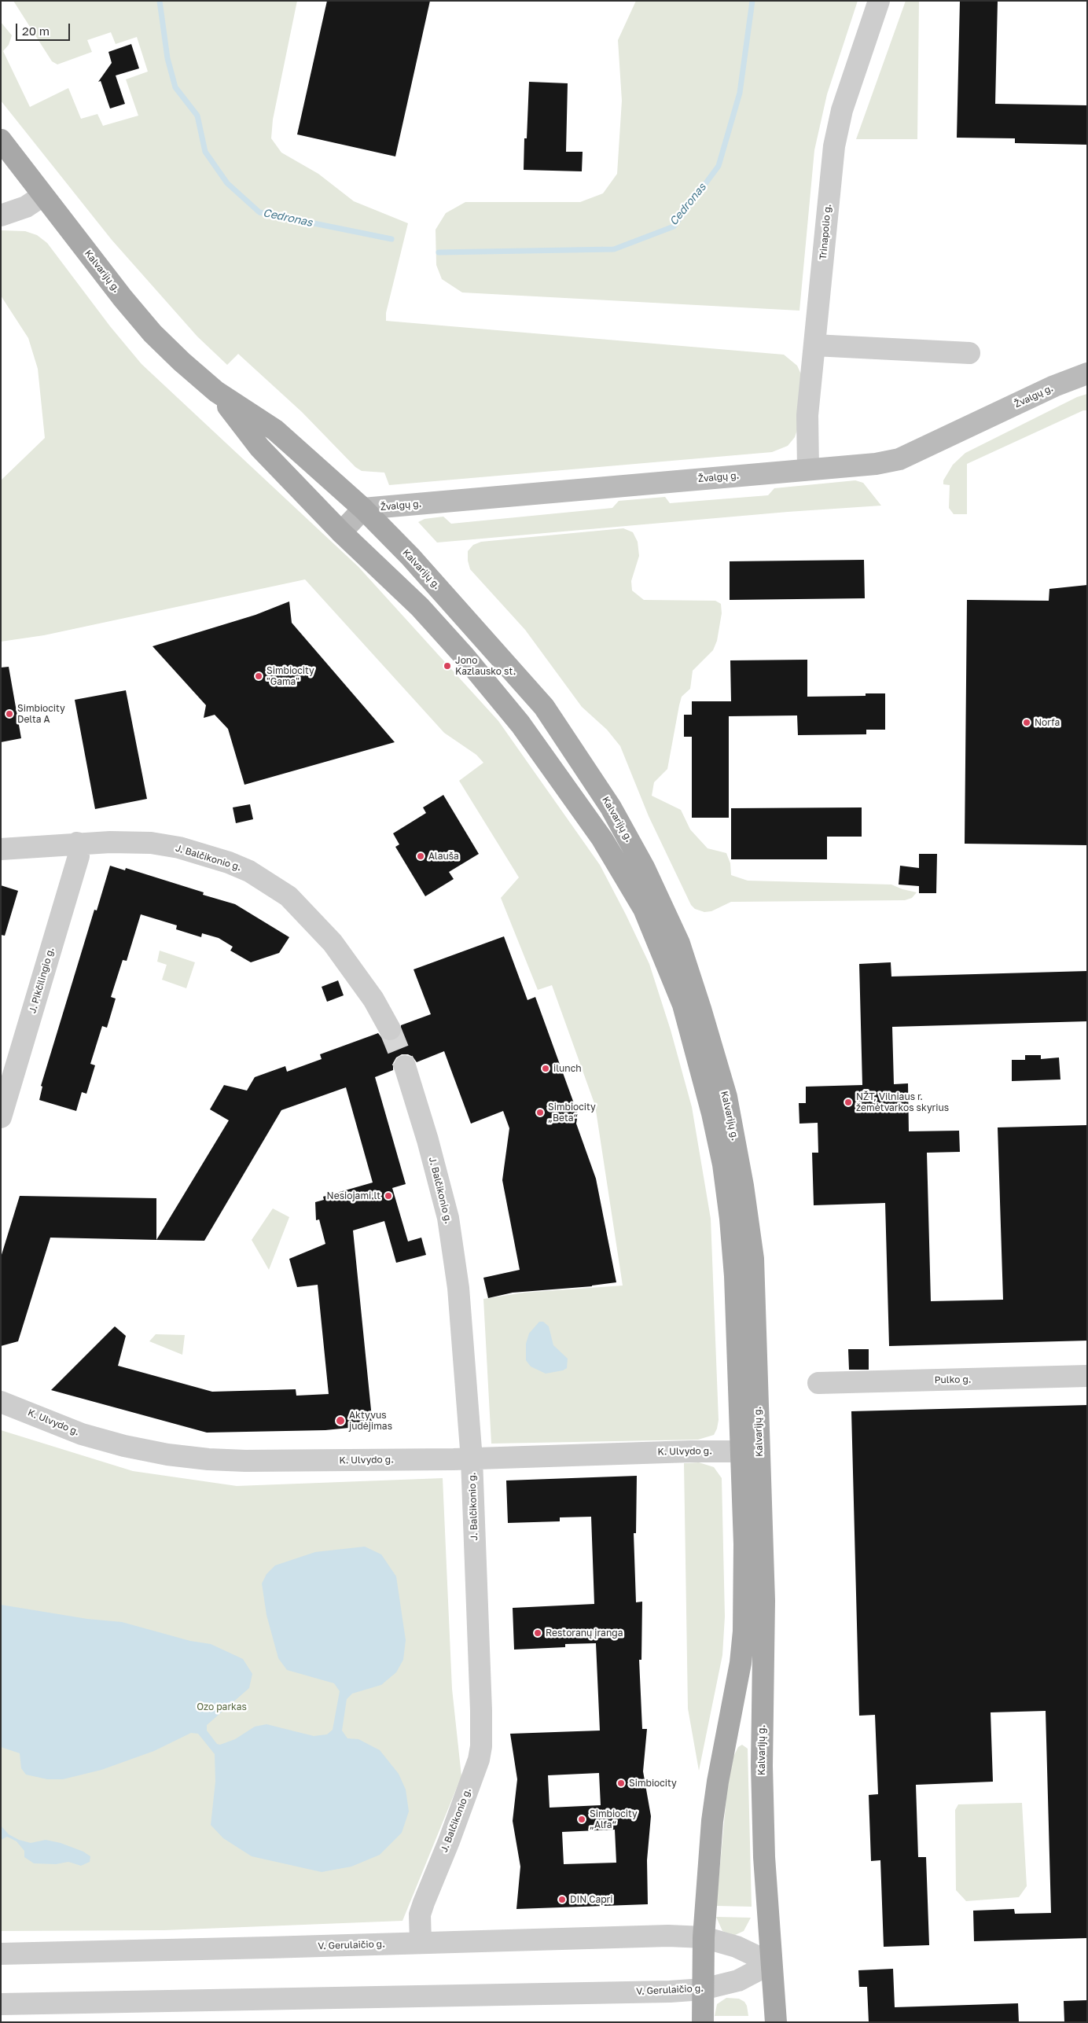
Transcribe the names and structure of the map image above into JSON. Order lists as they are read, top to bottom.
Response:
{
  "streets": {
    "main road": ["Kalvarijų g.", "Žvalgų g."],
    "street": [
      "Trinapolio g.",
      "J. Balčikonio g.",
      "J. Pikčilingio g.",
      "Pulko g.",
      "K. Ulvydo g.",
      "V. Gerulaičio g."
    ]
  },
  "crossings": [
    ["Trinapolio g.", "Žvalgų g."],
    ["Kalvarijų g.", "Žvalgų g."],
    ["Kalvarijų g.", "K. Ulvydo g."],
    ["Kalvarijų g.", "V. Gerulaičio g."],
    ["J. Balčikonio g.", "J. Pikčilingio g."],
    ["J. Balčikonio g.", "K. Ulvydo g."],
    ["J. Balčikonio g.", "V. Gerulaičio g."]
  ],
  "water": ["Cedronas"],
  "parks": ["Ozo parkas"],
  "places": [
    "Jono Kazlausko st.",
    "Simbiocity \"Gama\"",
    "Simbiocity Delta A",
    "Norfa",
    "Alauša",
    "ilunch",
    "NŽT, Vilniaus r. žemėtvarkos skyrius",
    "Simbiocity „Beta“",
    "Nesiojami.lt",
    "Aktyvus judėjimas",
    "Restoranų įranga",
    "Simbiocity",
    "Simbiocity „Alfa“",
    "DIN Capri"
  ],
  "scale_bar": "20 m"
}
